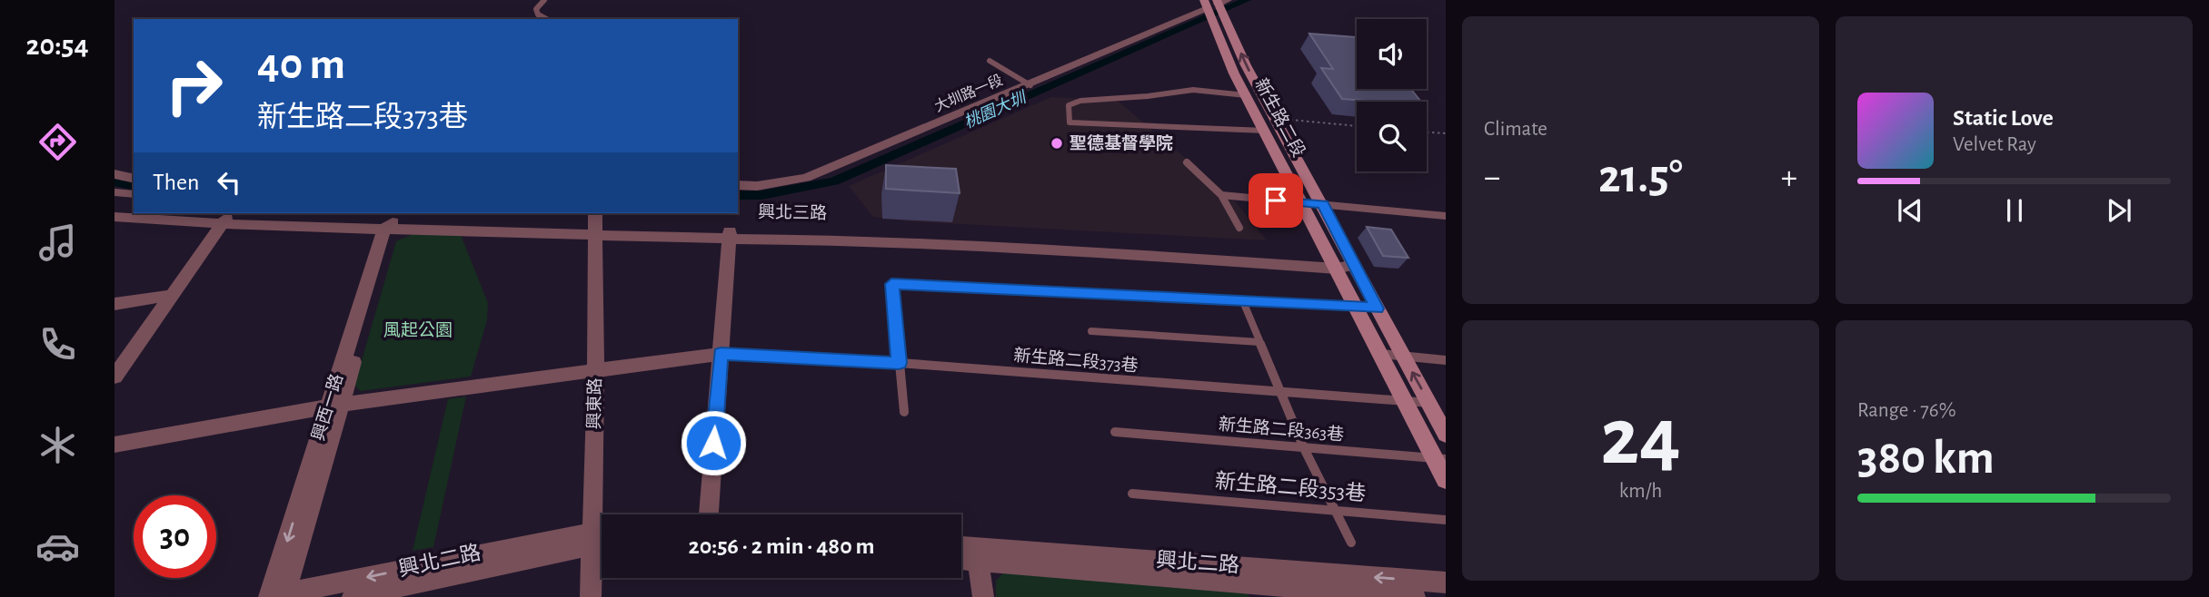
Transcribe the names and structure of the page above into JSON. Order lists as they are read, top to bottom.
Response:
{
  "streets": {
    "main road": ["新生路二段"],
    "street": ["大圳路一段", "興東路", "興北二路"],
    "lane": ["新生路二段373巷", "新生路二段363巷", "新生路二段353巷"]
  },
  "crossings": [
    ["大圳路一段", "新生路二段"],
    ["新生路二段", "新生路二段373巷"],
    ["新生路二段", "新生路二段363巷"]
  ],
  "water": ["桃園大圳"],
  "parks": ["風起公園"],
  "places": ["聖德基督學院"],
  "page": {
    "tabs": "20:54",
    "tile": [
      "Climate",
      ["24", "km/h"],
      ["Range · 76%", "380 km"]
    ],
    "turn": ["40 m", "新生路二段373巷"],
    "song": ["Static Love", "Velvet Ray"],
    "heat": ["−", "21.5°", "+"],
    "then": "Then",
    "limit": "30",
    "trip": "20:56 · 2 min · 480 m"
  }
}
